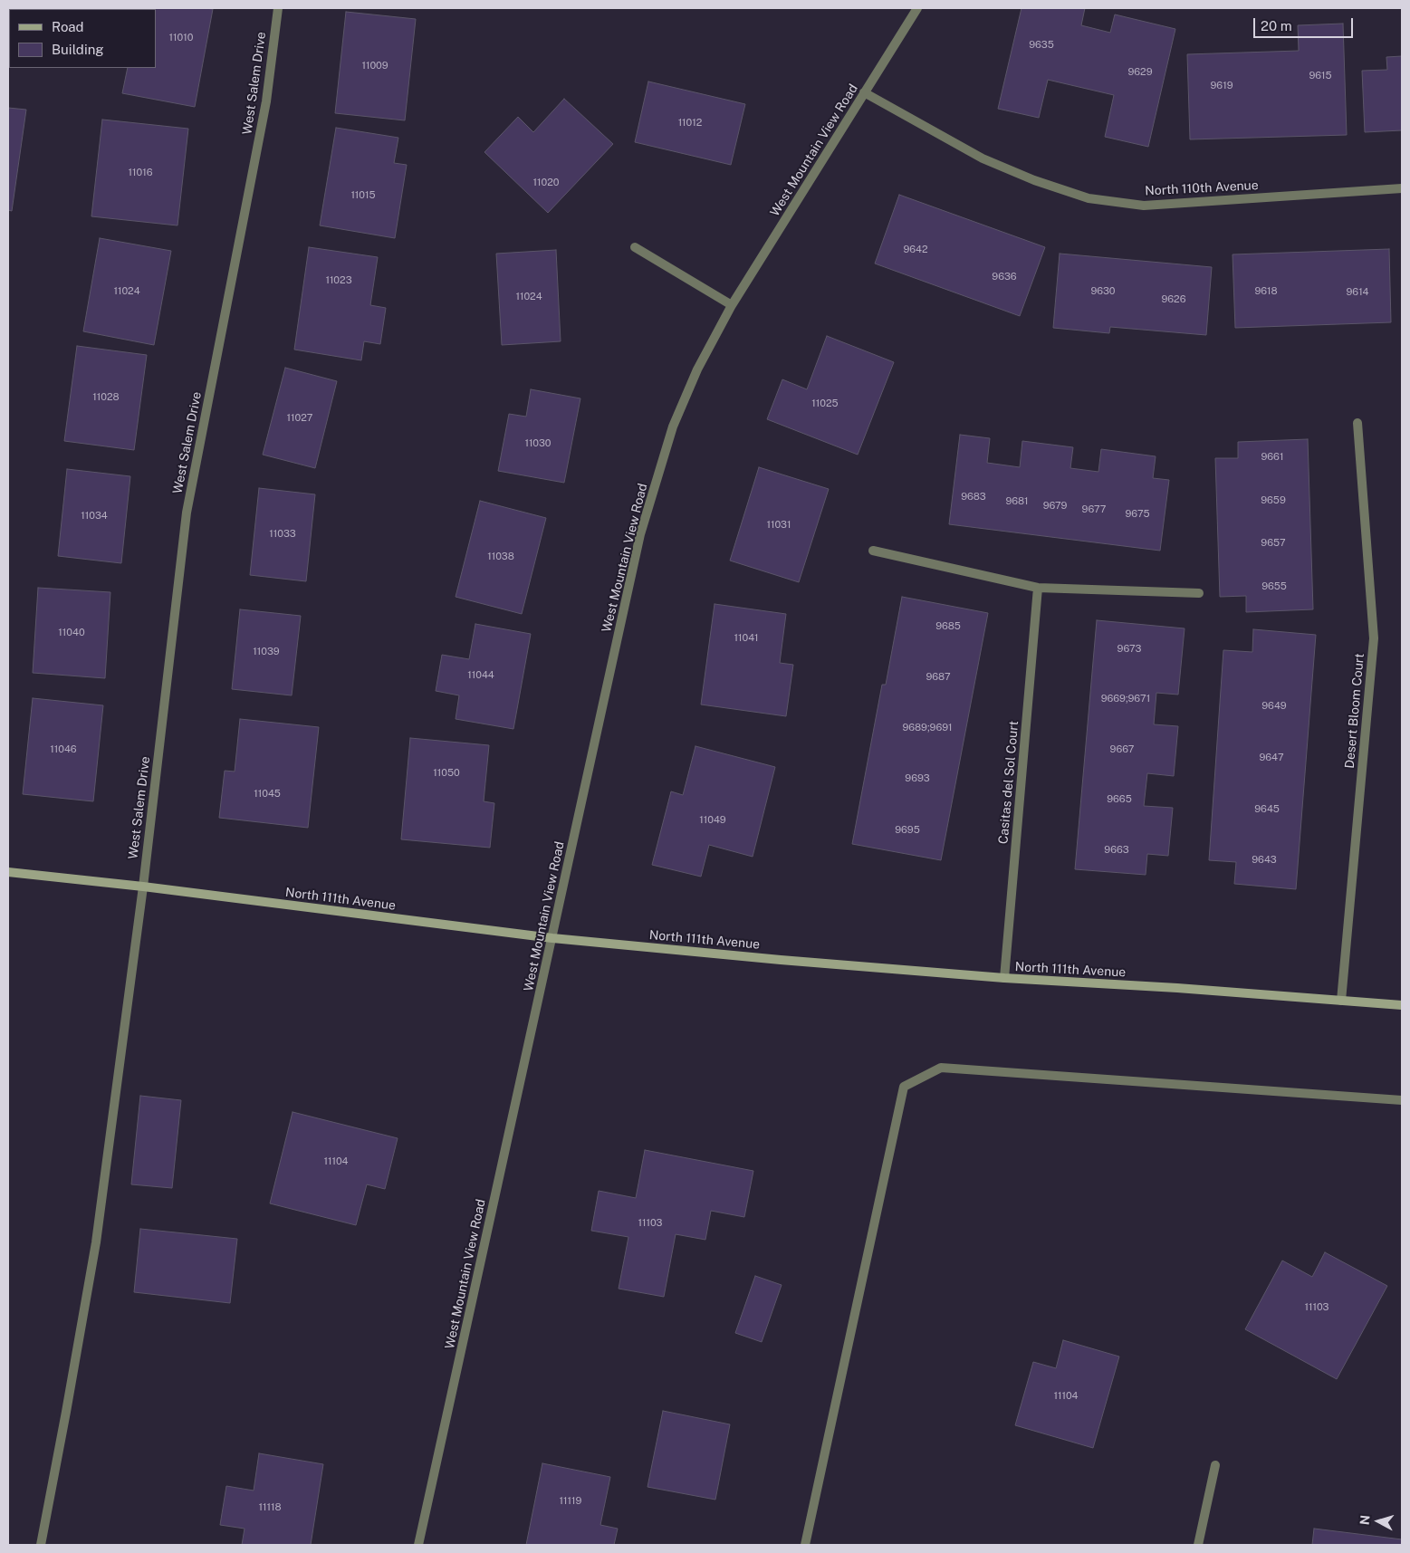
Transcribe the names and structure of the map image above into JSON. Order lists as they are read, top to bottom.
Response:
{
  "streets": {
    "street": [
      "West Salem Drive",
      "West Mountain View Road",
      "North 110th Avenue",
      "Desert Bloom Court",
      "Casitas del Sol Court",
      "North 111th Avenue"
    ]
  },
  "crossings": [
    ["West Salem Drive", "North 111th Avenue"],
    ["West Mountain View Road", "North 110th Avenue"],
    ["West Mountain View Road", "North 111th Avenue"],
    ["Desert Bloom Court", "North 111th Avenue"],
    ["Casitas del Sol Court", "North 111th Avenue"]
  ],
  "house_numbers": [
    "11010",
    "9635",
    "11009",
    "9629",
    "9615",
    "9619",
    "11012",
    "11016",
    "11020",
    "11015",
    "9642",
    "9636",
    "11023",
    "11024",
    "9630",
    "9618",
    "9614",
    "11024",
    "9626",
    "11028",
    "11025",
    "11027",
    "11030",
    "9661",
    "9683",
    "9659",
    "9681",
    "9679",
    "9677",
    "9675",
    "11034",
    "11031",
    "11033",
    "9657",
    "11038",
    "9655",
    "9685",
    "11040",
    "11041",
    "9673",
    "11039",
    "11044",
    "9687",
    "9669;9671",
    "9649",
    "9689;9691",
    "11046",
    "9667",
    "9647",
    "11050",
    "9693",
    "11045",
    "9665",
    "9645",
    "11049",
    "9695",
    "9663",
    "9643",
    "11104",
    "11103",
    "11103",
    "11104",
    "11119",
    "11118"
  ],
  "legend": ["Road", "Building"],
  "scale_bar": "20 m",
  "north": "left"
}
